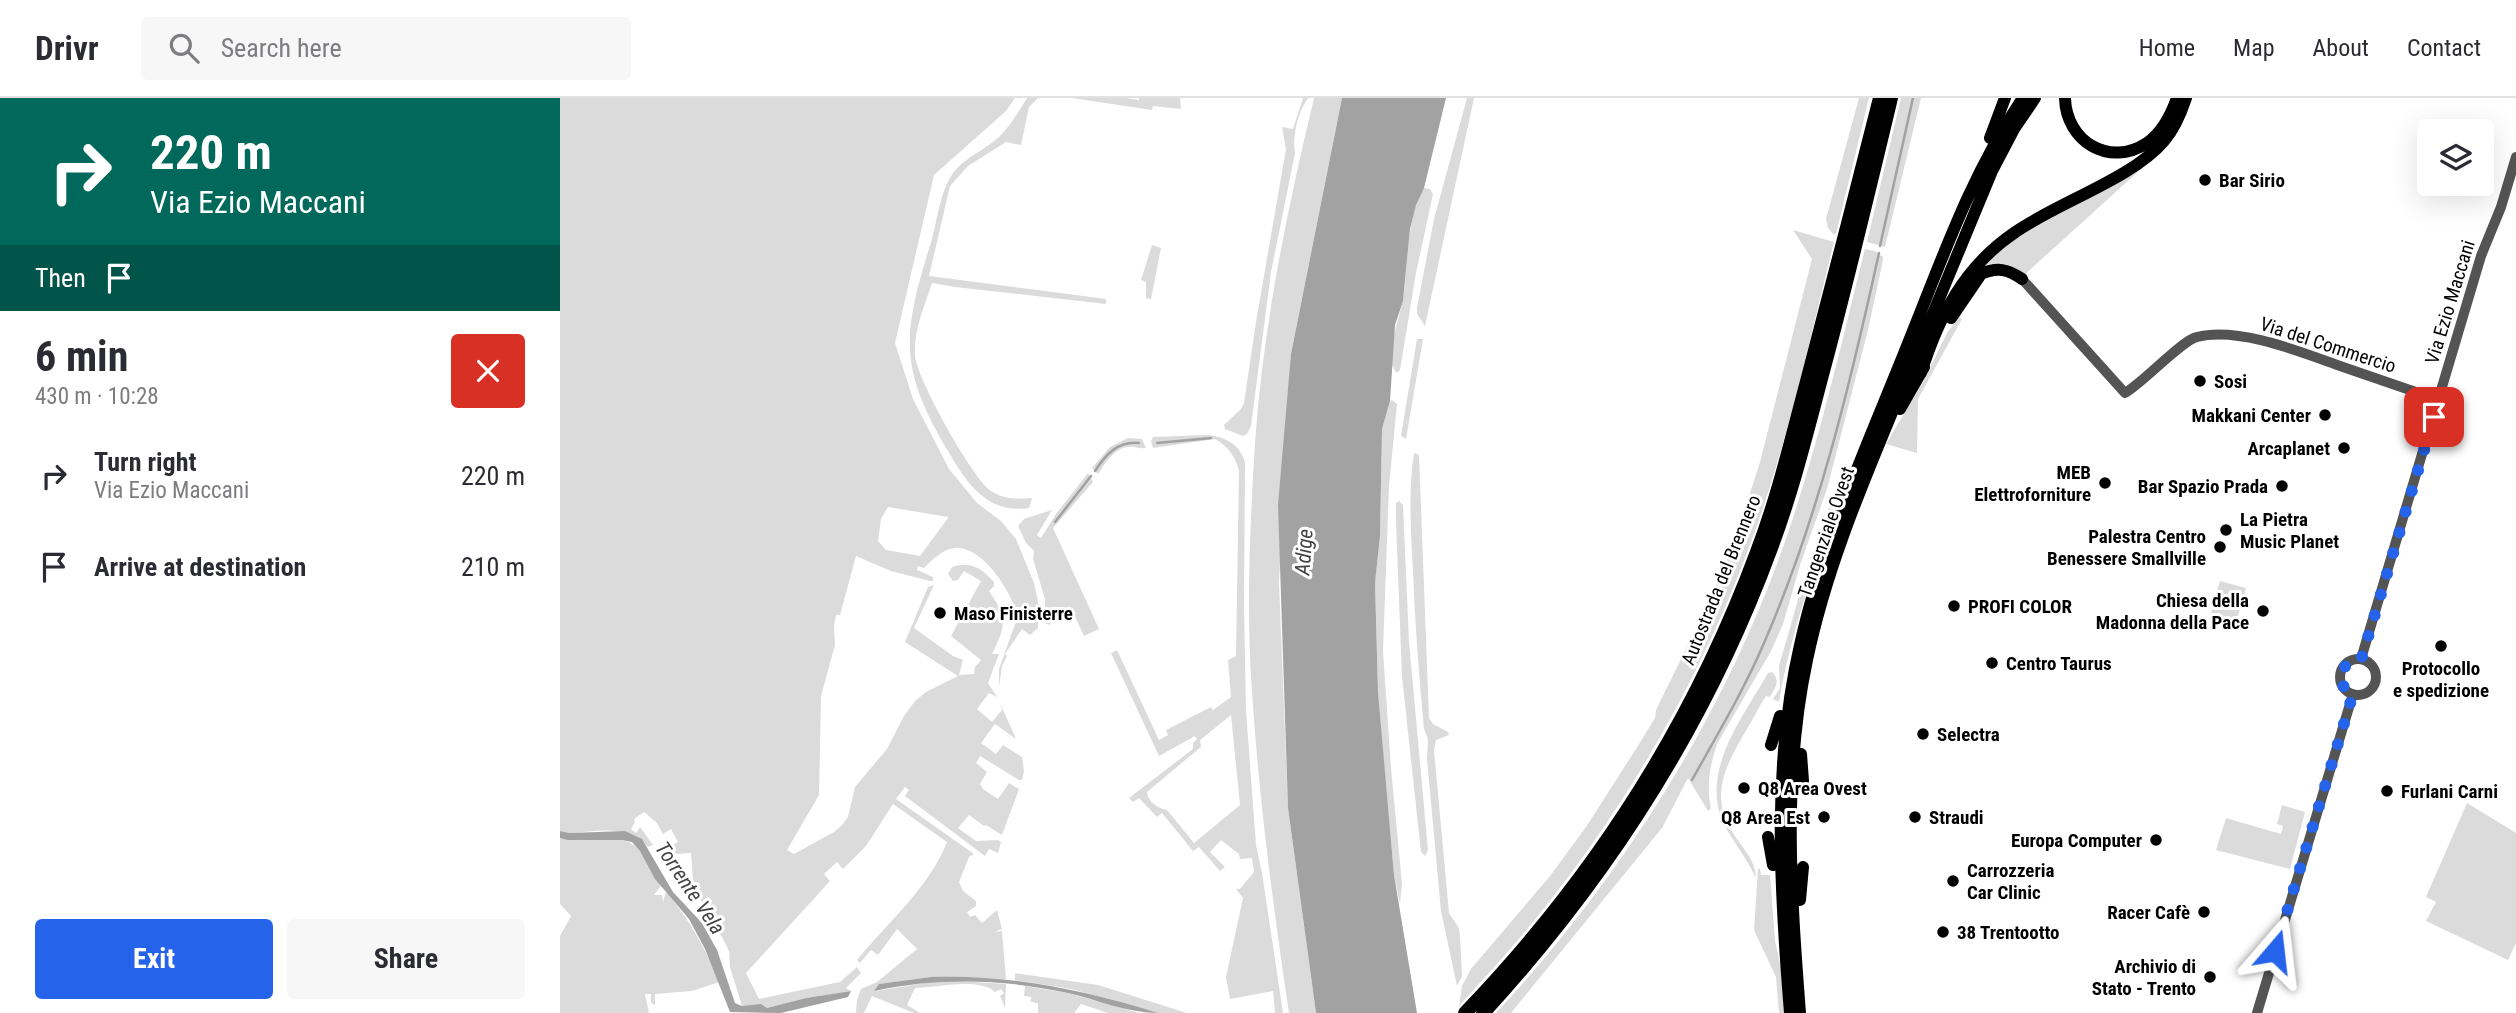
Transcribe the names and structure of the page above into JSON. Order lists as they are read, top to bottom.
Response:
{
  "streets": {
    "highway": ["Tangenziale Ovest", "Autostrada del Brennero"],
    "street": ["Via Ezio Maccani", "Via del Commercio"]
  },
  "crossings": [
    ["Via Ezio Maccani", "Via del Commercio"]
  ],
  "water": ["Adige", "Torrente Vela"],
  "places": [
    "Bar Sirio",
    "Sosi",
    "Makkani Center",
    "Arcaplanet",
    "MEB Elettroforniture",
    "Bar Spazio Prada",
    "La Pietra Music Planet",
    "Palestra Centro Benessere Smallville",
    "PROFI COLOR",
    "Chiesa della Madonna della Pace",
    "Maso Finisterre",
    "Protocollo e spedizione",
    "Centro Taurus",
    "Selectra",
    "Q8 Area Ovest",
    "Furlani Carni",
    "Q8 Area Est",
    "Straudi",
    "Europa Computer",
    "Carrozzeria Car Clinic",
    "Racer Cafè",
    "38 Trentootto",
    "Archivio di Stato - Trento"
  ],
  "page": {
    "header": "Drivr",
    "search": "Search here",
    "nav": [
      "Home",
      "Map",
      "About",
      "Contact"
    ],
    "turn": ["220 m", "Via Ezio Maccani"],
    "then": "Then",
    "heading": ["6 min", "430 m · 10:28"],
    "list": [
      {
        "name": "Turn right",
        "note": "Via Ezio Maccani",
        "value": "220 m"
      },
      {
        "name": "Arrive at destination",
        "value": "210 m"
      }
    ],
    "buttons": ["Exit", "Share"]
  }
}
